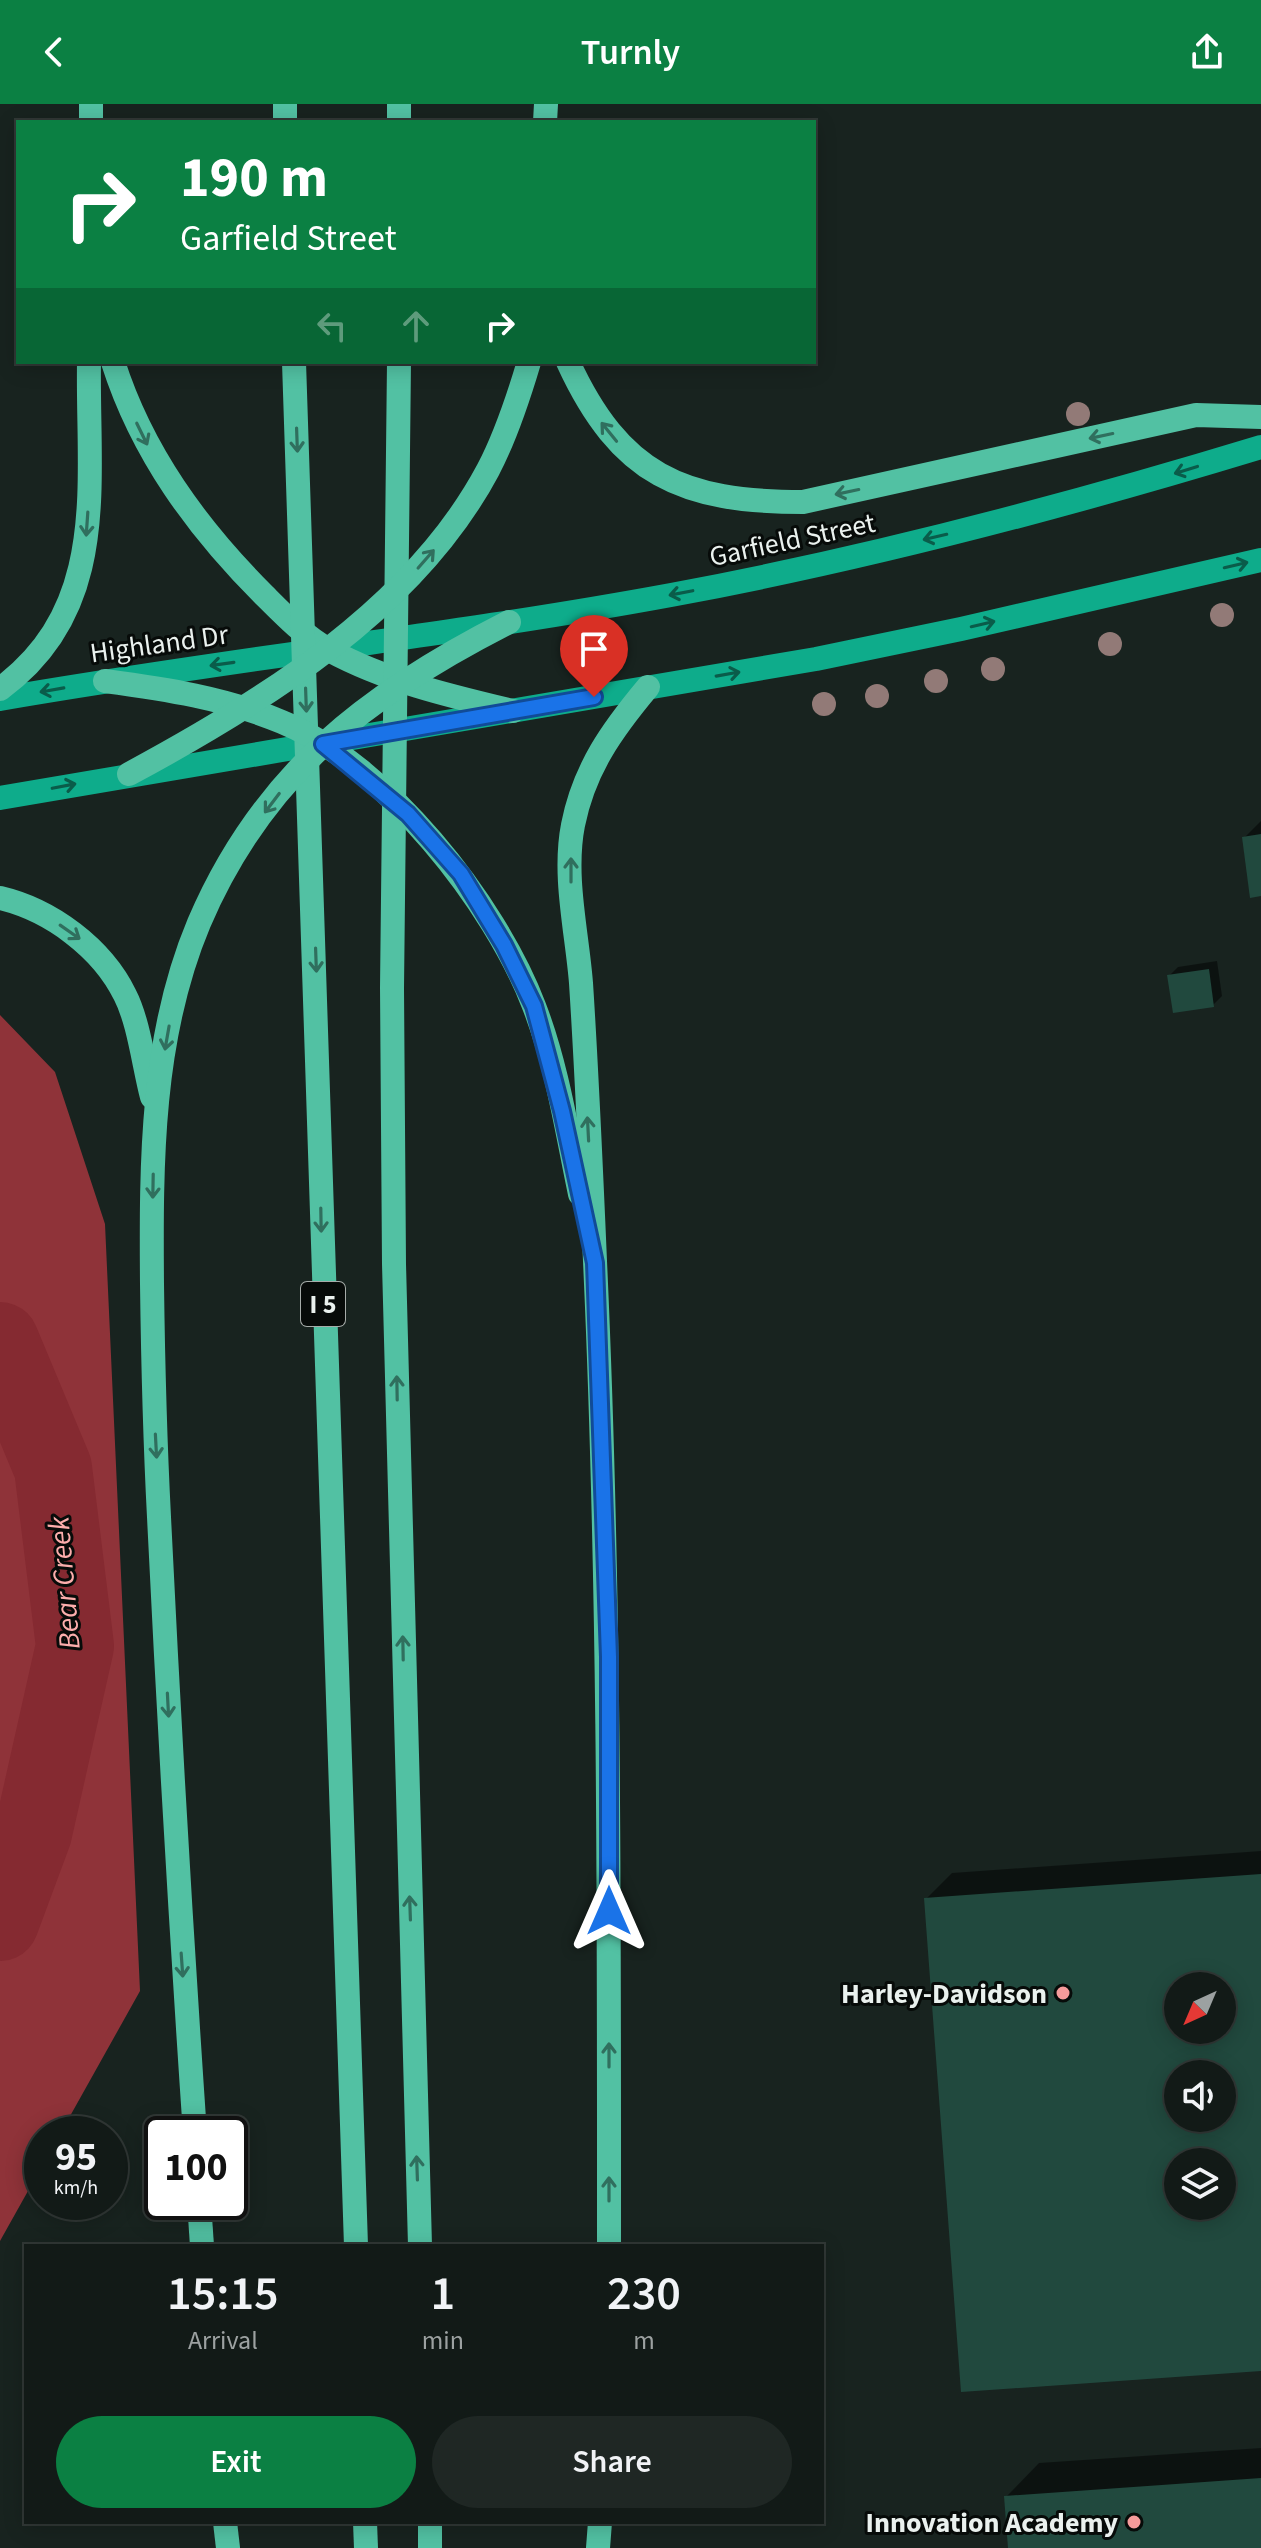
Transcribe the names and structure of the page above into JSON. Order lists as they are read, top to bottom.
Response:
{
  "streets": {
    "highway": ["I 5"],
    "main road": ["Garfield Street", "Highland Dr"]
  },
  "crossings": [
    ["Garfield Street", "Highland Dr"]
  ],
  "water": ["Bear Creek"],
  "places": ["Harley-Davidson", "Innovation Academy"],
  "north": "bottom left",
  "page": {
    "header": "Turnly",
    "turn": ["190 m", "Garfield Street"],
    "speed": "95 km/h",
    "limit": "100",
    "eta": [
      "15:15",
      "Arrival",
      "1",
      "min",
      "230",
      "m"
    ],
    "buttons": ["Exit", "Share"]
  }
}
